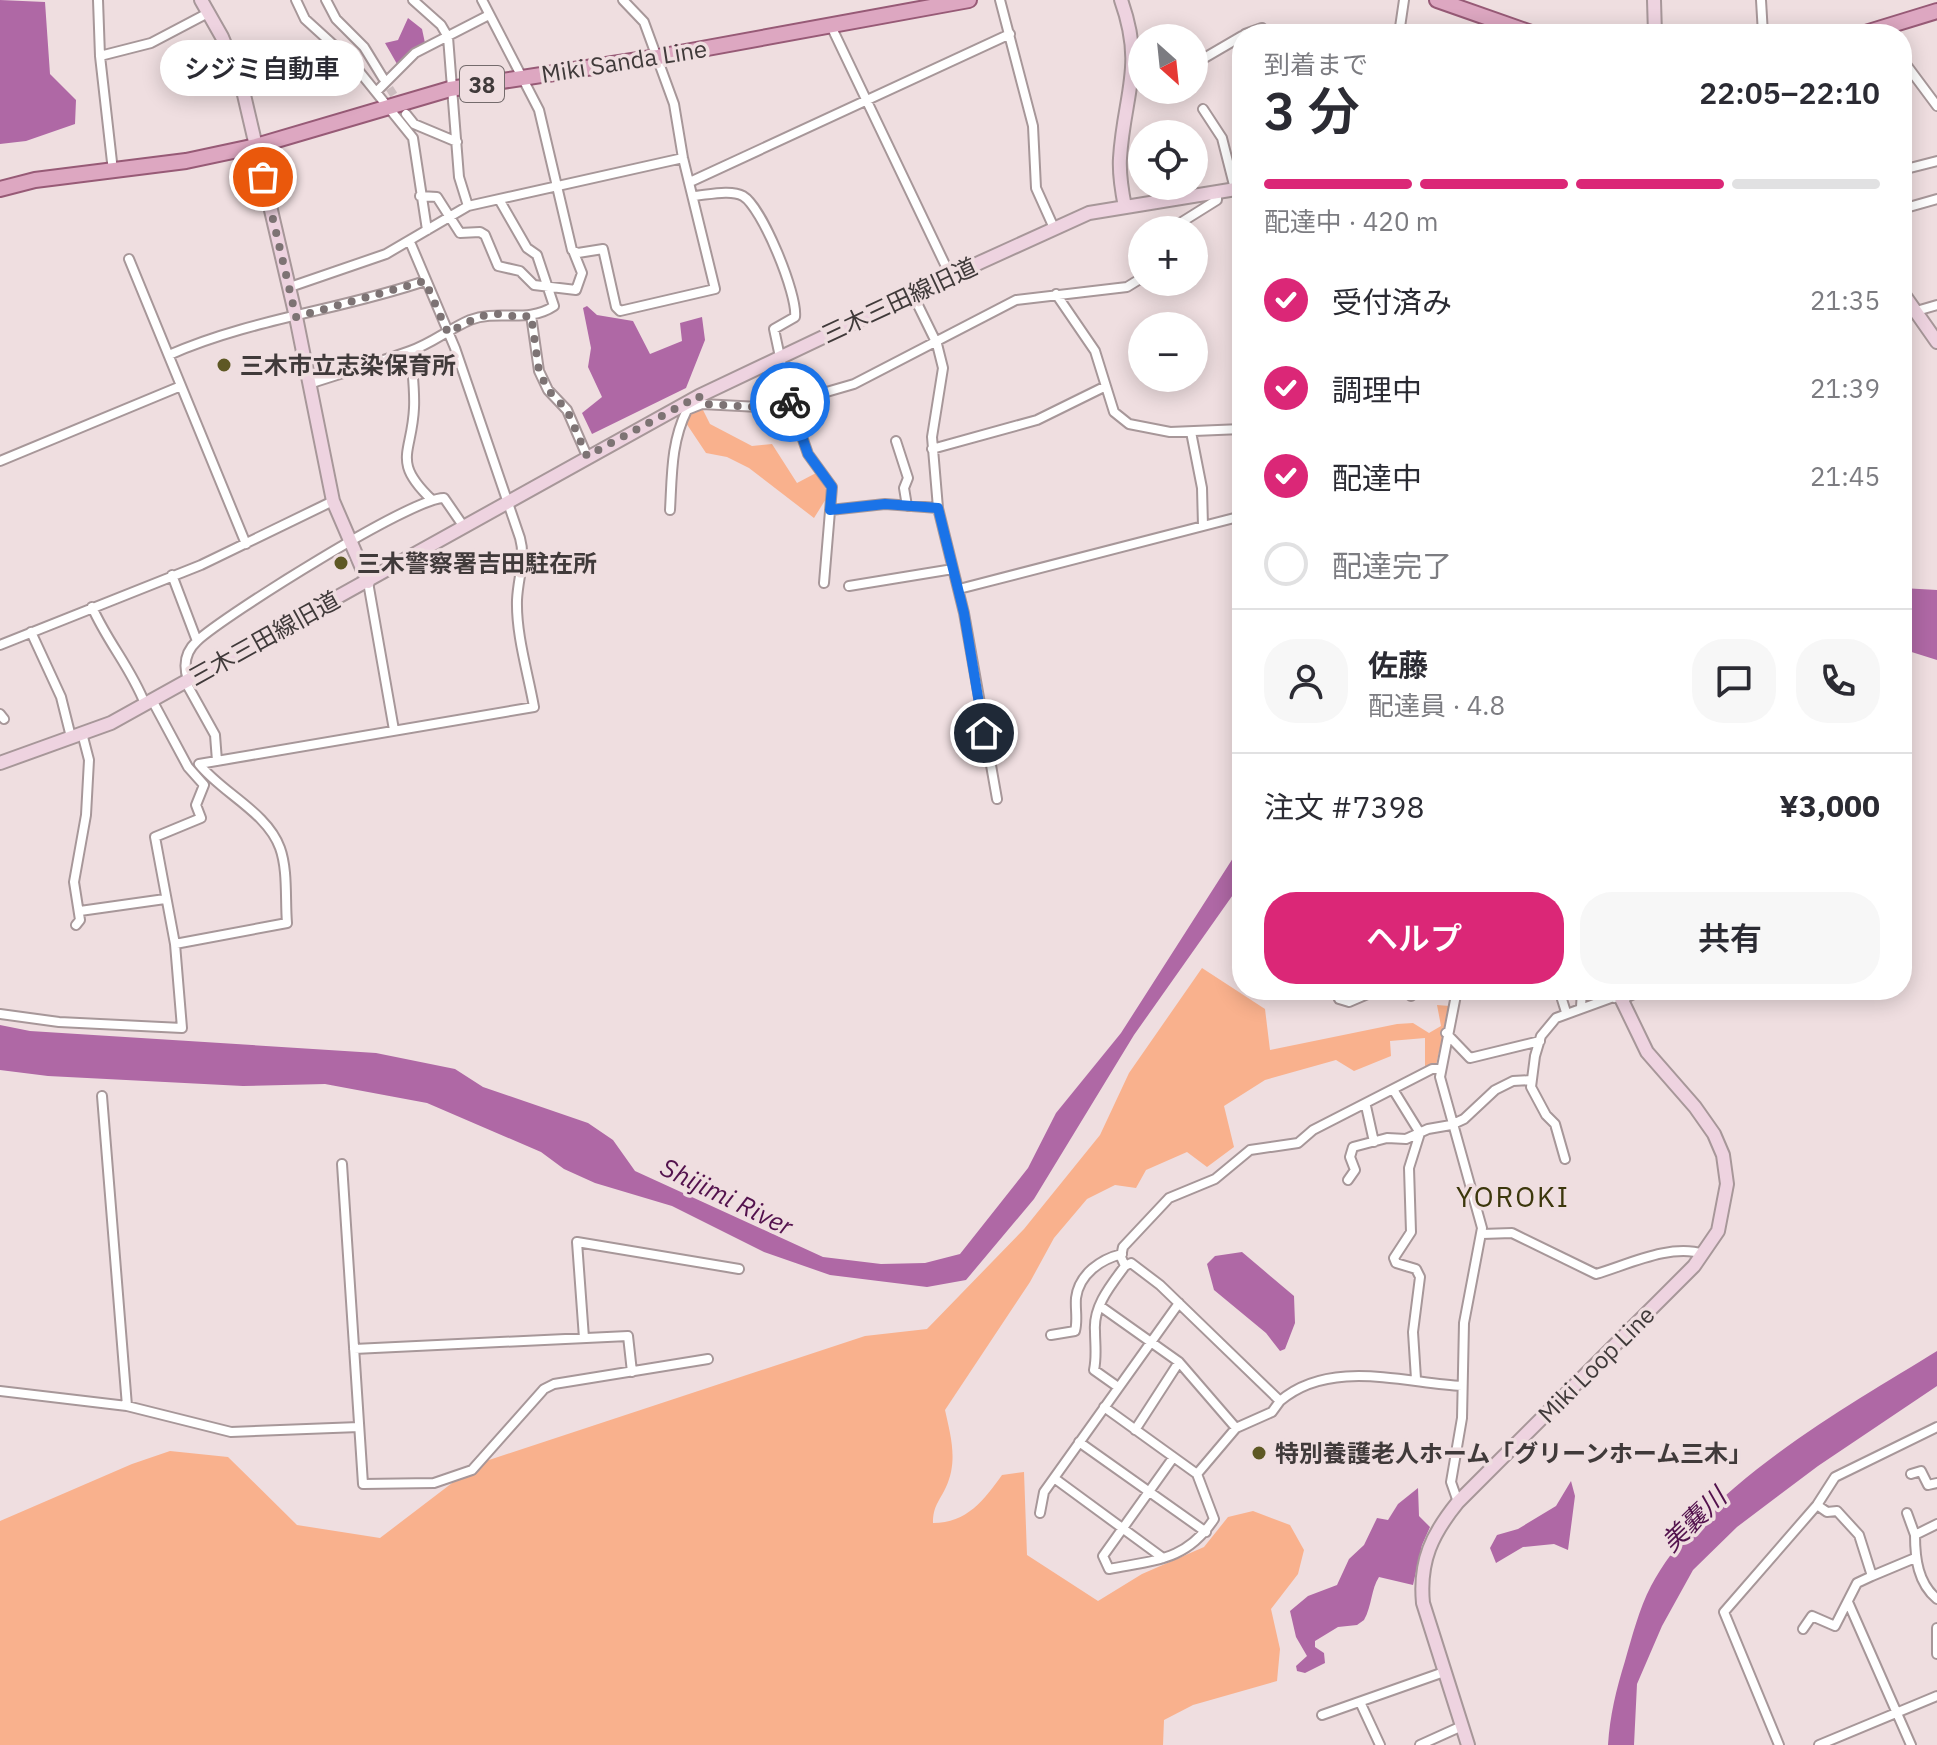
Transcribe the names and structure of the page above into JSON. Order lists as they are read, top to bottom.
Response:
{
  "streets": {
    "main road": ["Miki Sanda Line", "38"],
    "street": ["三木三田線旧道", "Miki Loop Line"]
  },
  "districts": ["YOROKI"],
  "water": ["Shijimi River", "美嚢川"],
  "places": [
    "シジミ自動車",
    "三木市立志染保育所",
    "三木警察署吉田駐在所",
    "特別養護老人ホーム「グリーンホーム三木」"
  ],
  "north": "bottom right",
  "page": {
    "map_buttons": ["+", "−"],
    "heading": ["3 分", "到着まで", "22:05–22:10"],
    "panel": [
      "佐藤",
      "配達員 · 4.8",
      "注文 #7398",
      "¥3,000"
    ],
    "bubble": "シジミ自動車",
    "bar": "配達中 · 420 m",
    "list": [
      ["受付済み", "21:35"],
      ["調理中", "21:39"],
      ["配達中", "21:45"],
      "配達完了"
    ],
    "buttons": ["ヘルプ", "共有"]
  }
}
